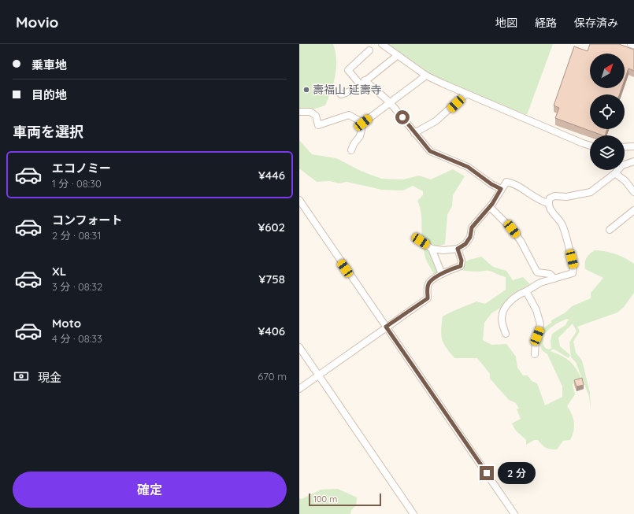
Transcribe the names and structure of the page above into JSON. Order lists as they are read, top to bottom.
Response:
{
  "places": ["壽福山 延壽寺"],
  "scale_bar": "100 m",
  "north": "top right",
  "page": {
    "header": "Movio",
    "nav": ["地図", "経路", "保存済み"],
    "banner": ["乗車地", "目的地"],
    "heading": "車両を選択",
    "list": [
      {
        "name": "エコノミー",
        "note": "1 分 · 08:30",
        "value": "¥446"
      },
      {
        "name": "コンフォート",
        "note": "2 分 · 08:31",
        "value": "¥602"
      },
      {
        "name": "XL",
        "note": "3 分 · 08:32",
        "value": "¥758"
      },
      {
        "name": "Moto",
        "note": "4 分 · 08:33",
        "value": "¥406"
      }
    ],
    "pay": ["現金", "670 m"],
    "bubble": "2 分",
    "buttons": "確定",
    "scale": "100 m"
  }
}
